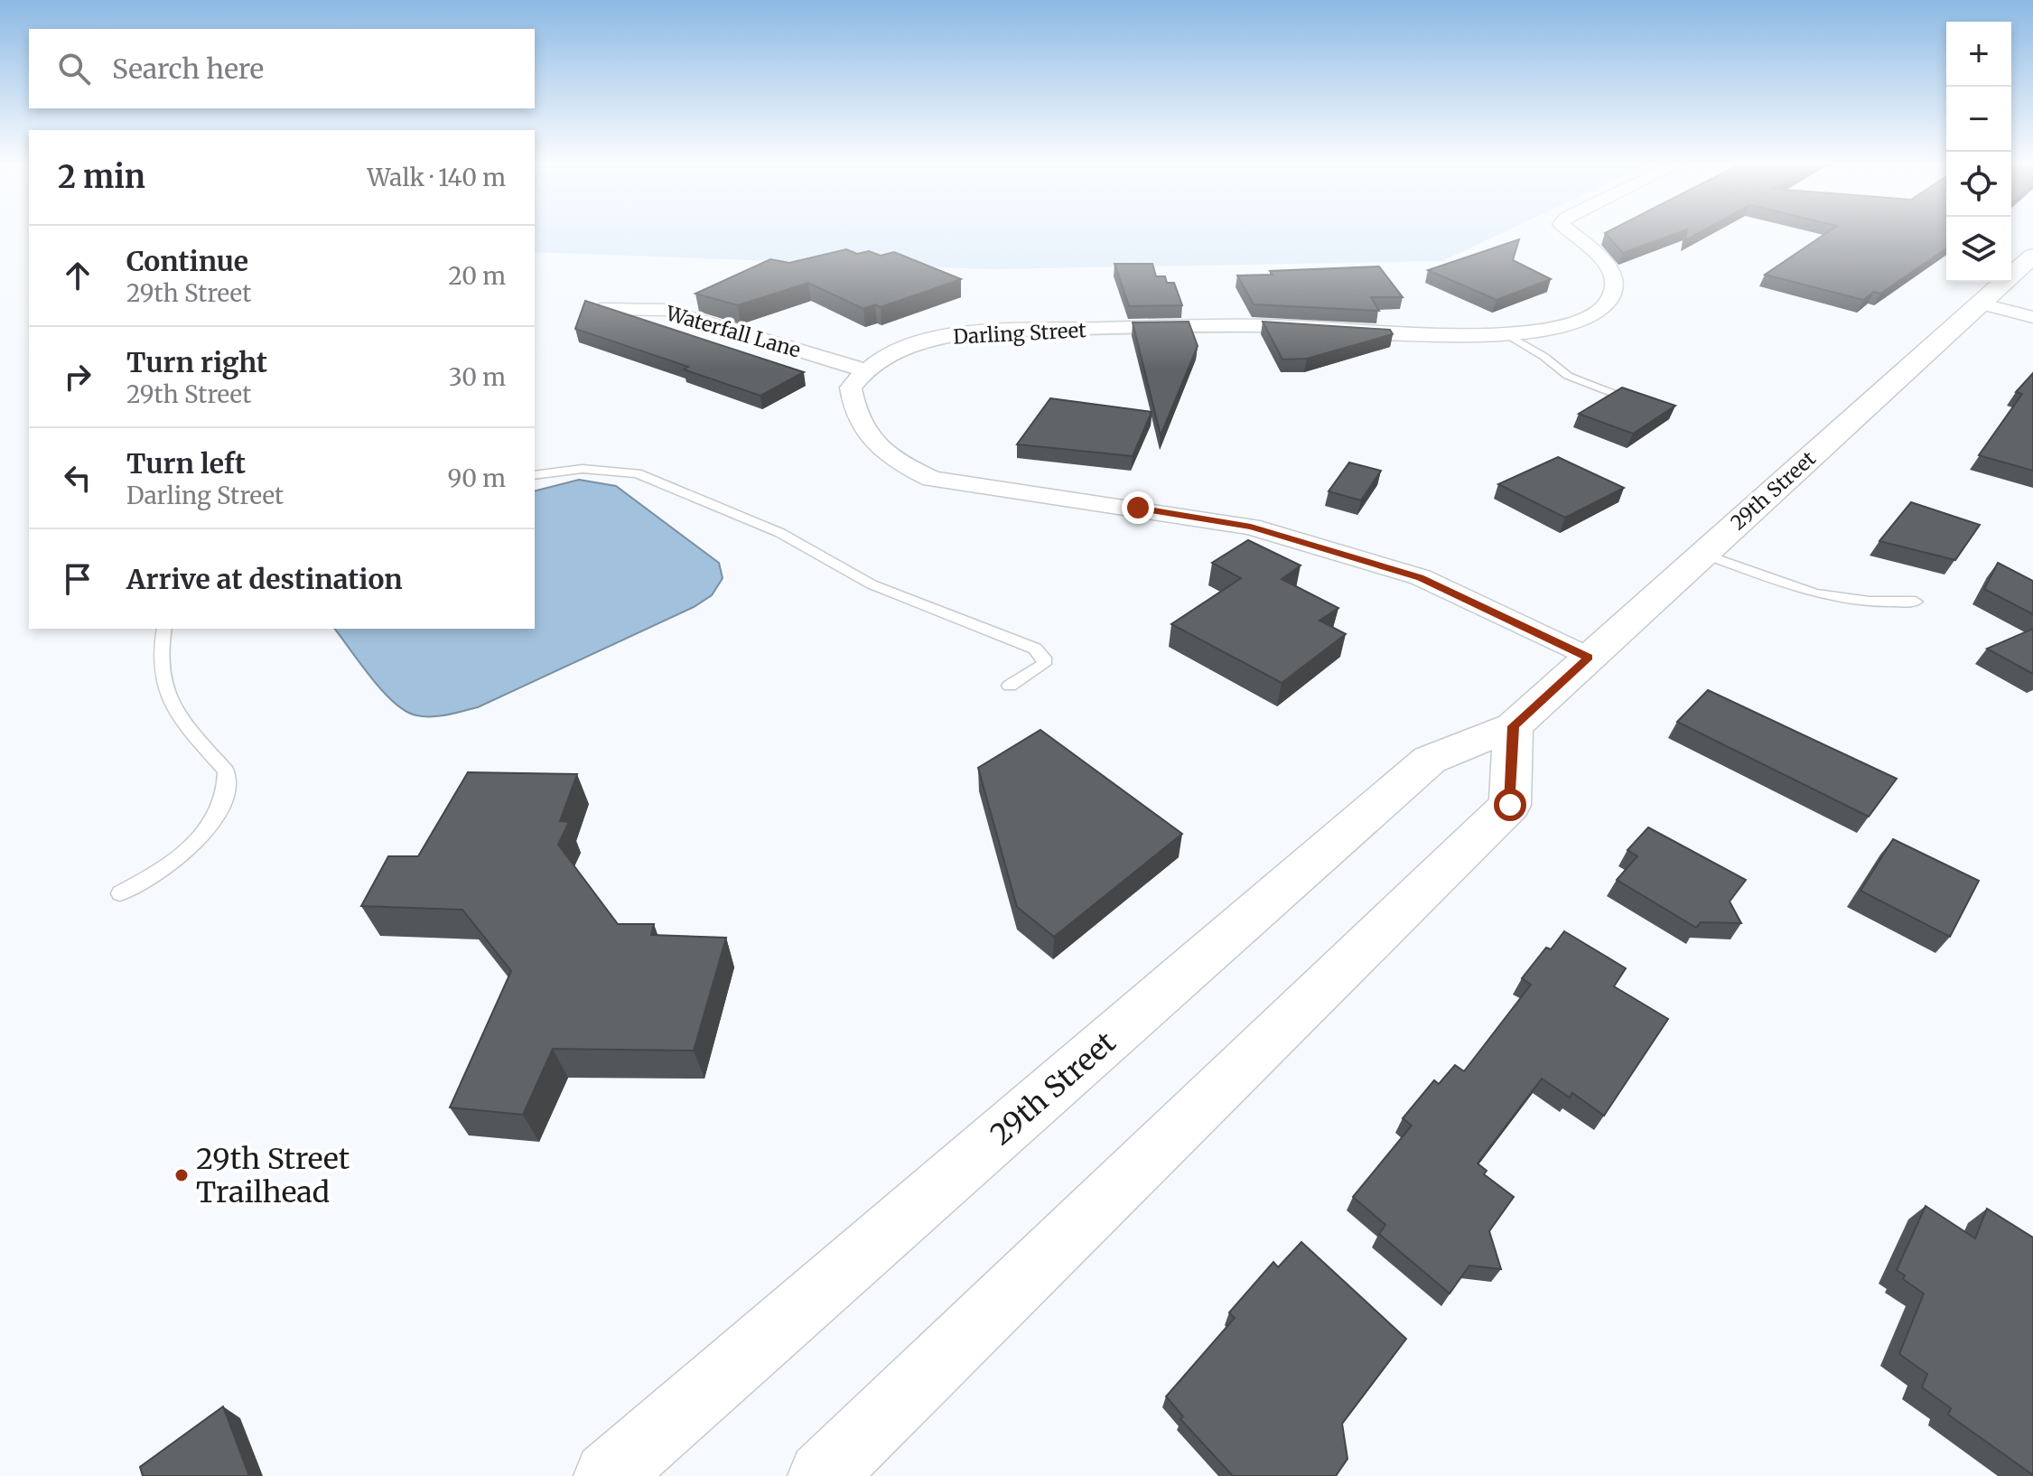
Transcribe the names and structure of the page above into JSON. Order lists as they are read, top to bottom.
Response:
{
  "streets": {
    "street": ["Waterfall Lane", "Darling Street", "29th Street"]
  },
  "crossings": [
    ["Waterfall Lane", "Darling Street"]
  ],
  "places": ["29th Street Trailhead"],
  "page": {
    "map_buttons": ["+", "−"],
    "search": "Search here",
    "heading": ["2 min", "Walk · 140 m"],
    "list": [
      ["Continue", "29th Street", "20 m"],
      ["Turn right", "29th Street", "30 m"],
      ["Turn left", "Darling Street", "90 m"],
      "Arrive at destination"
    ]
  }
}
